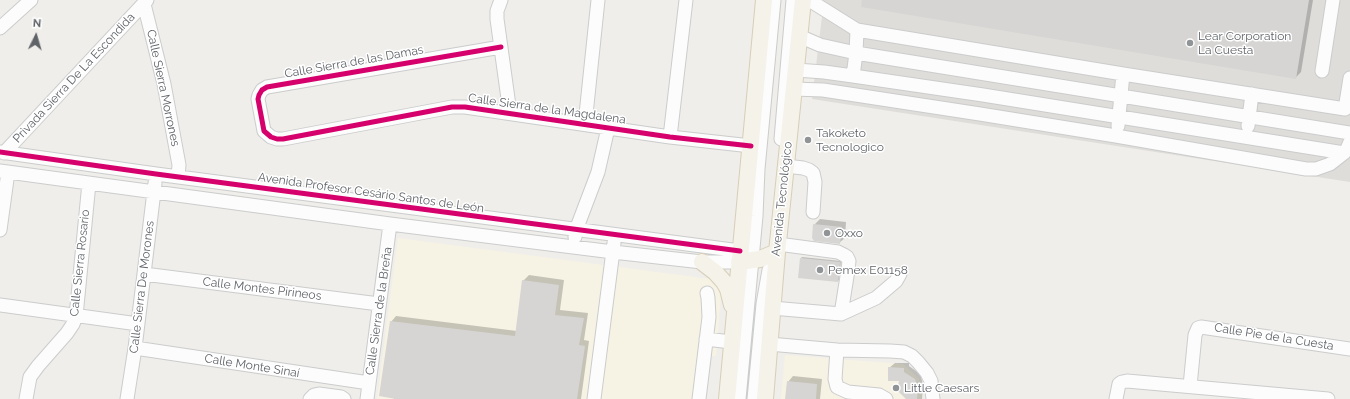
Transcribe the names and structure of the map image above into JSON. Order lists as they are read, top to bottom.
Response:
{
  "streets": {
    "main road": ["Avenida Tecnológico"],
    "street": [
      "Calle Sierra de las Damas",
      "Privada Sierra De La Escondida",
      "Calle Sierra Morrones",
      "Calle Sierra de la Magdalena",
      "Avenida Profesor Cesário Santos de León",
      "Calle Sierra Rosario",
      "Calle Sierra De Morones",
      "Calle Montes Pirineos",
      "Calle Sierra de la Breña",
      "Calle Pie de la Cuesta",
      "Calle Monte Sinaí"
    ]
  },
  "crossings": [
    ["Calle Sierra de las Damas", "Calle Sierra de la Magdalena"],
    ["Privada Sierra De La Escondida", "Calle Sierra Morrones"],
    ["Privada Sierra De La Escondida", "Avenida Profesor Cesário Santos de León"],
    ["Calle Sierra Morrones", "Avenida Profesor Cesário Santos de León"],
    ["Avenida Profesor Cesário Santos de León", "Calle Sierra De Morones"],
    ["Calle Sierra De Morones", "Calle Montes Pirineos"],
    ["Calle Sierra De Morones", "Calle Monte Sinaí"],
    ["Calle Montes Pirineos", "Calle Sierra de la Breña"],
    ["Calle Sierra de la Breña", "Calle Monte Sinaí"]
  ],
  "places": [
    "Lear Corporation La Cuesta",
    "Takoketo Tecnologico",
    "Oxxo",
    "Pemex E01158",
    "Little Caesars"
  ],
  "north": "top"
}
